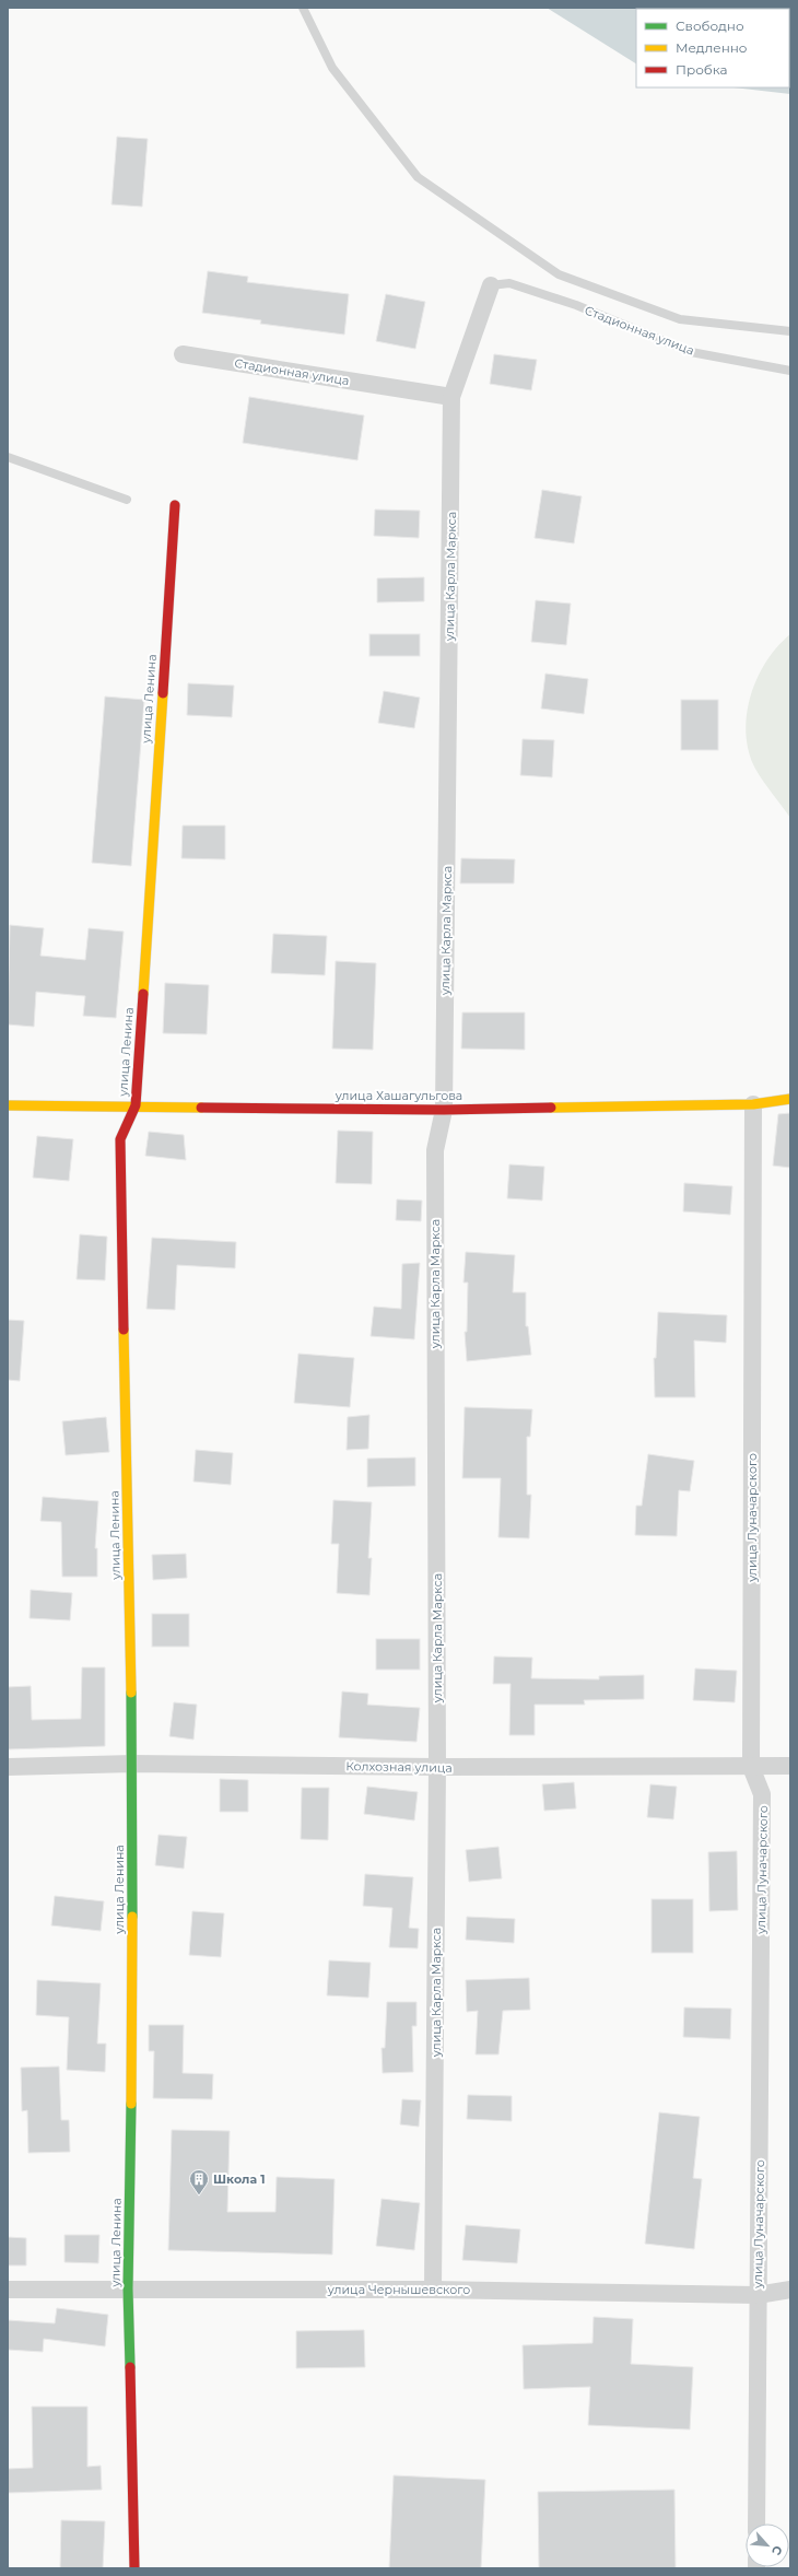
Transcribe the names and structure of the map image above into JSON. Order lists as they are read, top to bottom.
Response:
{
  "streets": {
    "street": [
      "Стадионная улица",
      "улица Карла Маркса",
      "улица Ленина",
      "улица Хашагульгова",
      "улица Луначарского",
      "Колхозная улица",
      "улица Чернышевского"
    ]
  },
  "crossings": [
    ["Стадионная улица", "улица Карла Маркса"],
    ["улица Карла Маркса", "улица Хашагульгова"],
    ["улица Карла Маркса", "Колхозная улица"],
    ["улица Карла Маркса", "улица Чернышевского"],
    ["улица Ленина", "улица Хашагульгова"],
    ["улица Ленина", "Колхозная улица"],
    ["улица Ленина", "улица Чернышевского"],
    ["улица Хашагульгова", "улица Луначарского"],
    ["улица Луначарского", "Колхозная улица"],
    ["улица Луначарского", "улица Чернышевского"]
  ],
  "places": {
    "building": ["Школа 1"]
  },
  "legend": ["Свободно", "Медленно", "Пробка"],
  "north": "bottom right"
}
